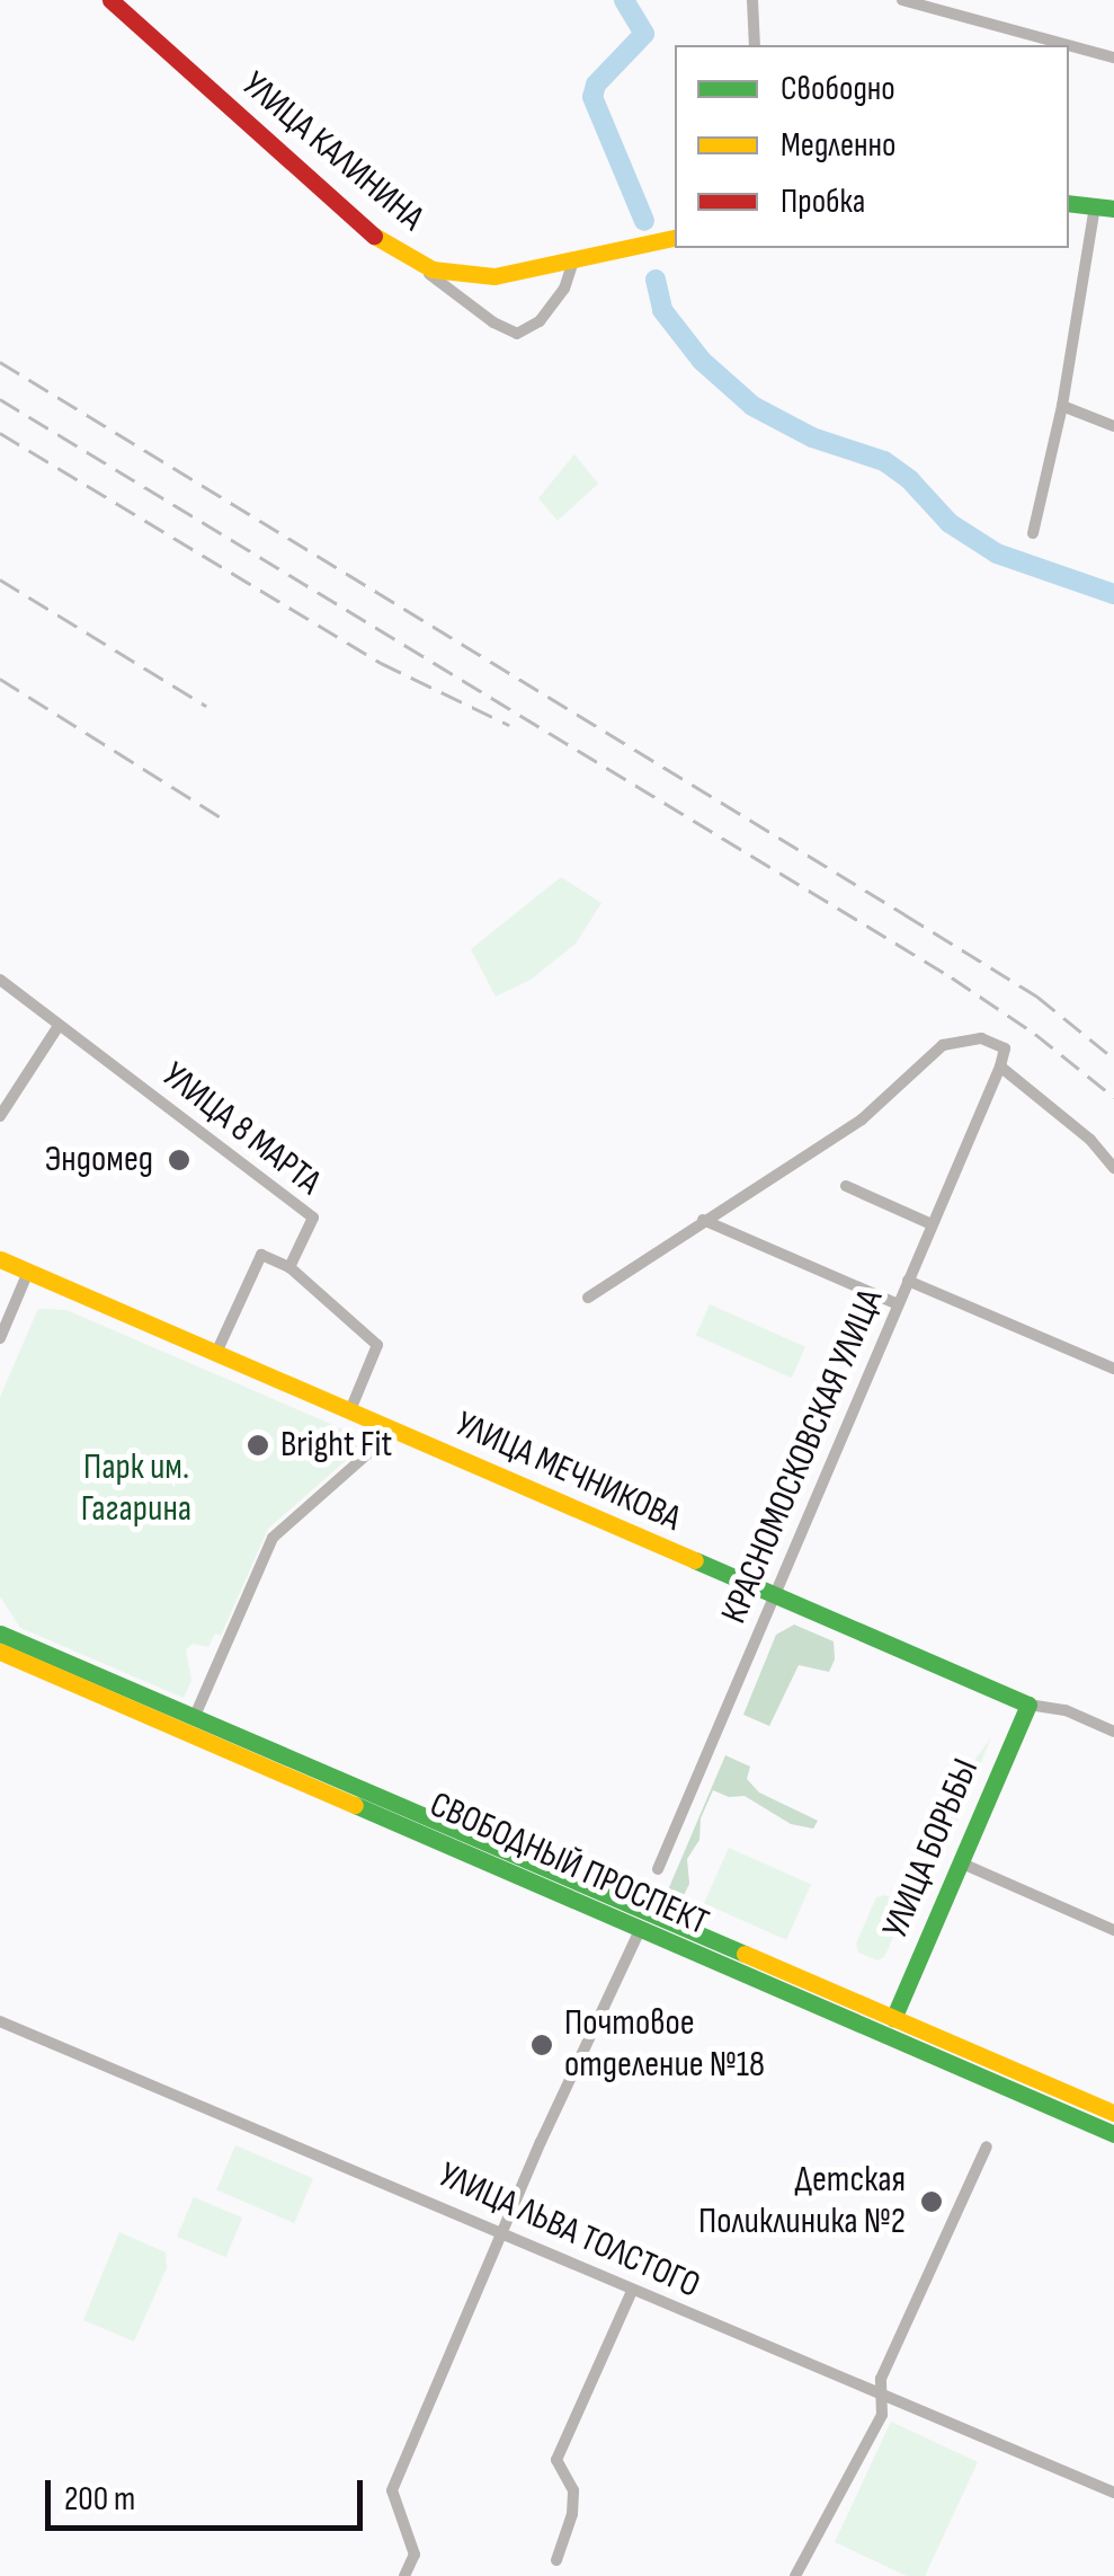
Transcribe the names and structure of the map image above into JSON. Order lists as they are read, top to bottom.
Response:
{
  "streets": {
    "main road": [
      "УЛИЦА КАЛИНИНА",
      "УЛИЦА МЕЧНИКОВА",
      "УЛИЦА БОРЬБЫ",
      "СВОБОДНЫЙ ПРОСПЕКТ"
    ],
    "street": ["УЛИЦА 8 МАРТА", "КРАСНОМОСКОВСКАЯ УЛИЦА", "УЛИЦА ЛЬВА ТОЛСТОГО"]
  },
  "crossings": [
    ["КРАСНОМОСКОВСКАЯ УЛИЦА", "УЛИЦА МЕЧНИКОВА"],
    ["УЛИЦА МЕЧНИКОВА", "УЛИЦА БОРЬБЫ"],
    ["УЛИЦА БОРЬБЫ", "СВОБОДНЫЙ ПРОСПЕКТ"]
  ],
  "parks": ["Парк им. Гагарина"],
  "places": [
    "Эндомед",
    "Bright Fit",
    "Почтовое отделение №18",
    "Детская Поликлиника №2"
  ],
  "legend": ["Свободно", "Медленно", "Пробка"],
  "scale_bar": "200 m"
}
